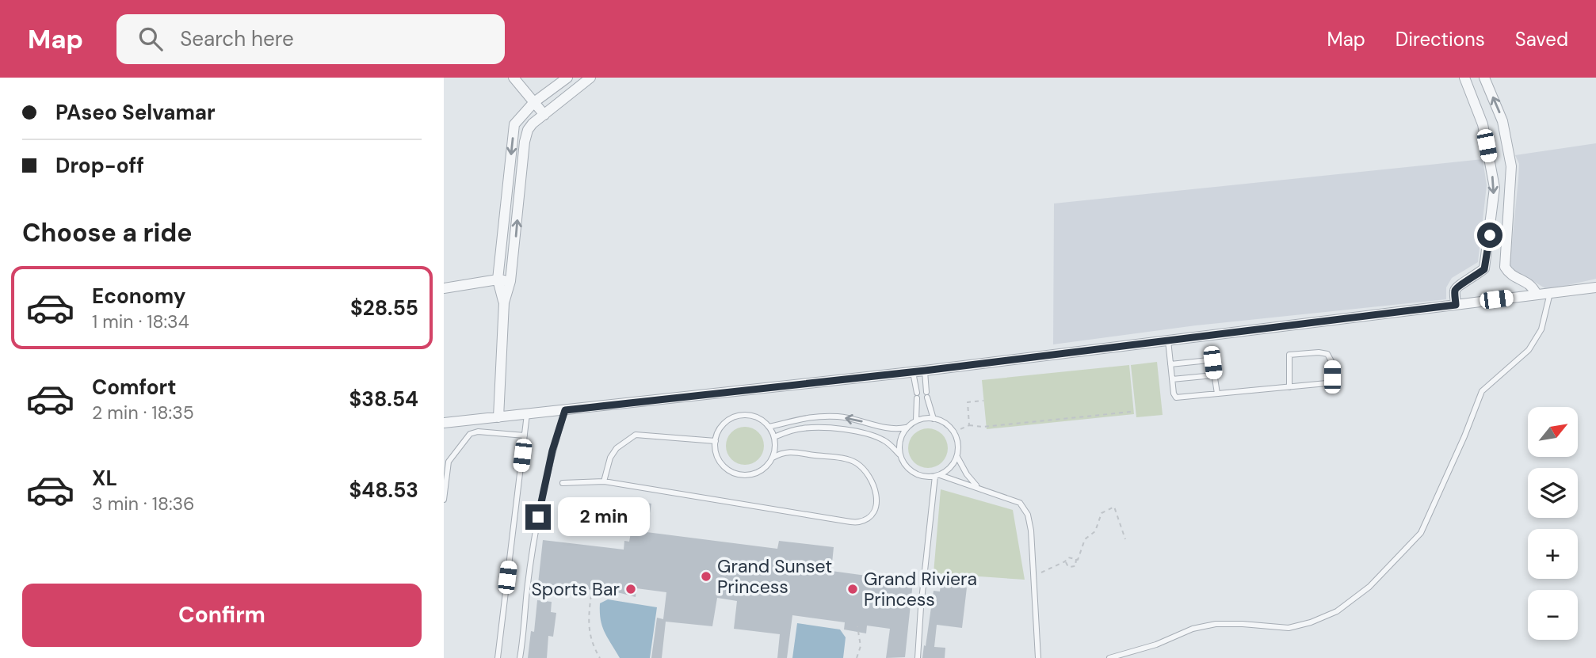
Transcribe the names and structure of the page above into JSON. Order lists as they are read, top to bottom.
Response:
{
  "places": ["Grand Sunset Princess", "Sports Bar", "Grand Riviera Princess"],
  "north": "top right",
  "page": {
    "header": "Map",
    "search": "Search here",
    "nav": ["Map", "Directions", "Saved"],
    "banner": ["PAseo Selvamar", "Drop-off"],
    "heading": "Choose a ride",
    "list": [
      {
        "name": "Economy",
        "note": "1 min · 18:34",
        "value": "$28.55"
      },
      {
        "name": "Comfort",
        "note": "2 min · 18:35",
        "value": "$38.54"
      },
      {
        "name": "XL",
        "note": "3 min · 18:36",
        "value": "$48.53"
      }
    ],
    "map_buttons": ["+", "−"],
    "bubble": "2 min",
    "buttons": "Confirm"
  }
}
